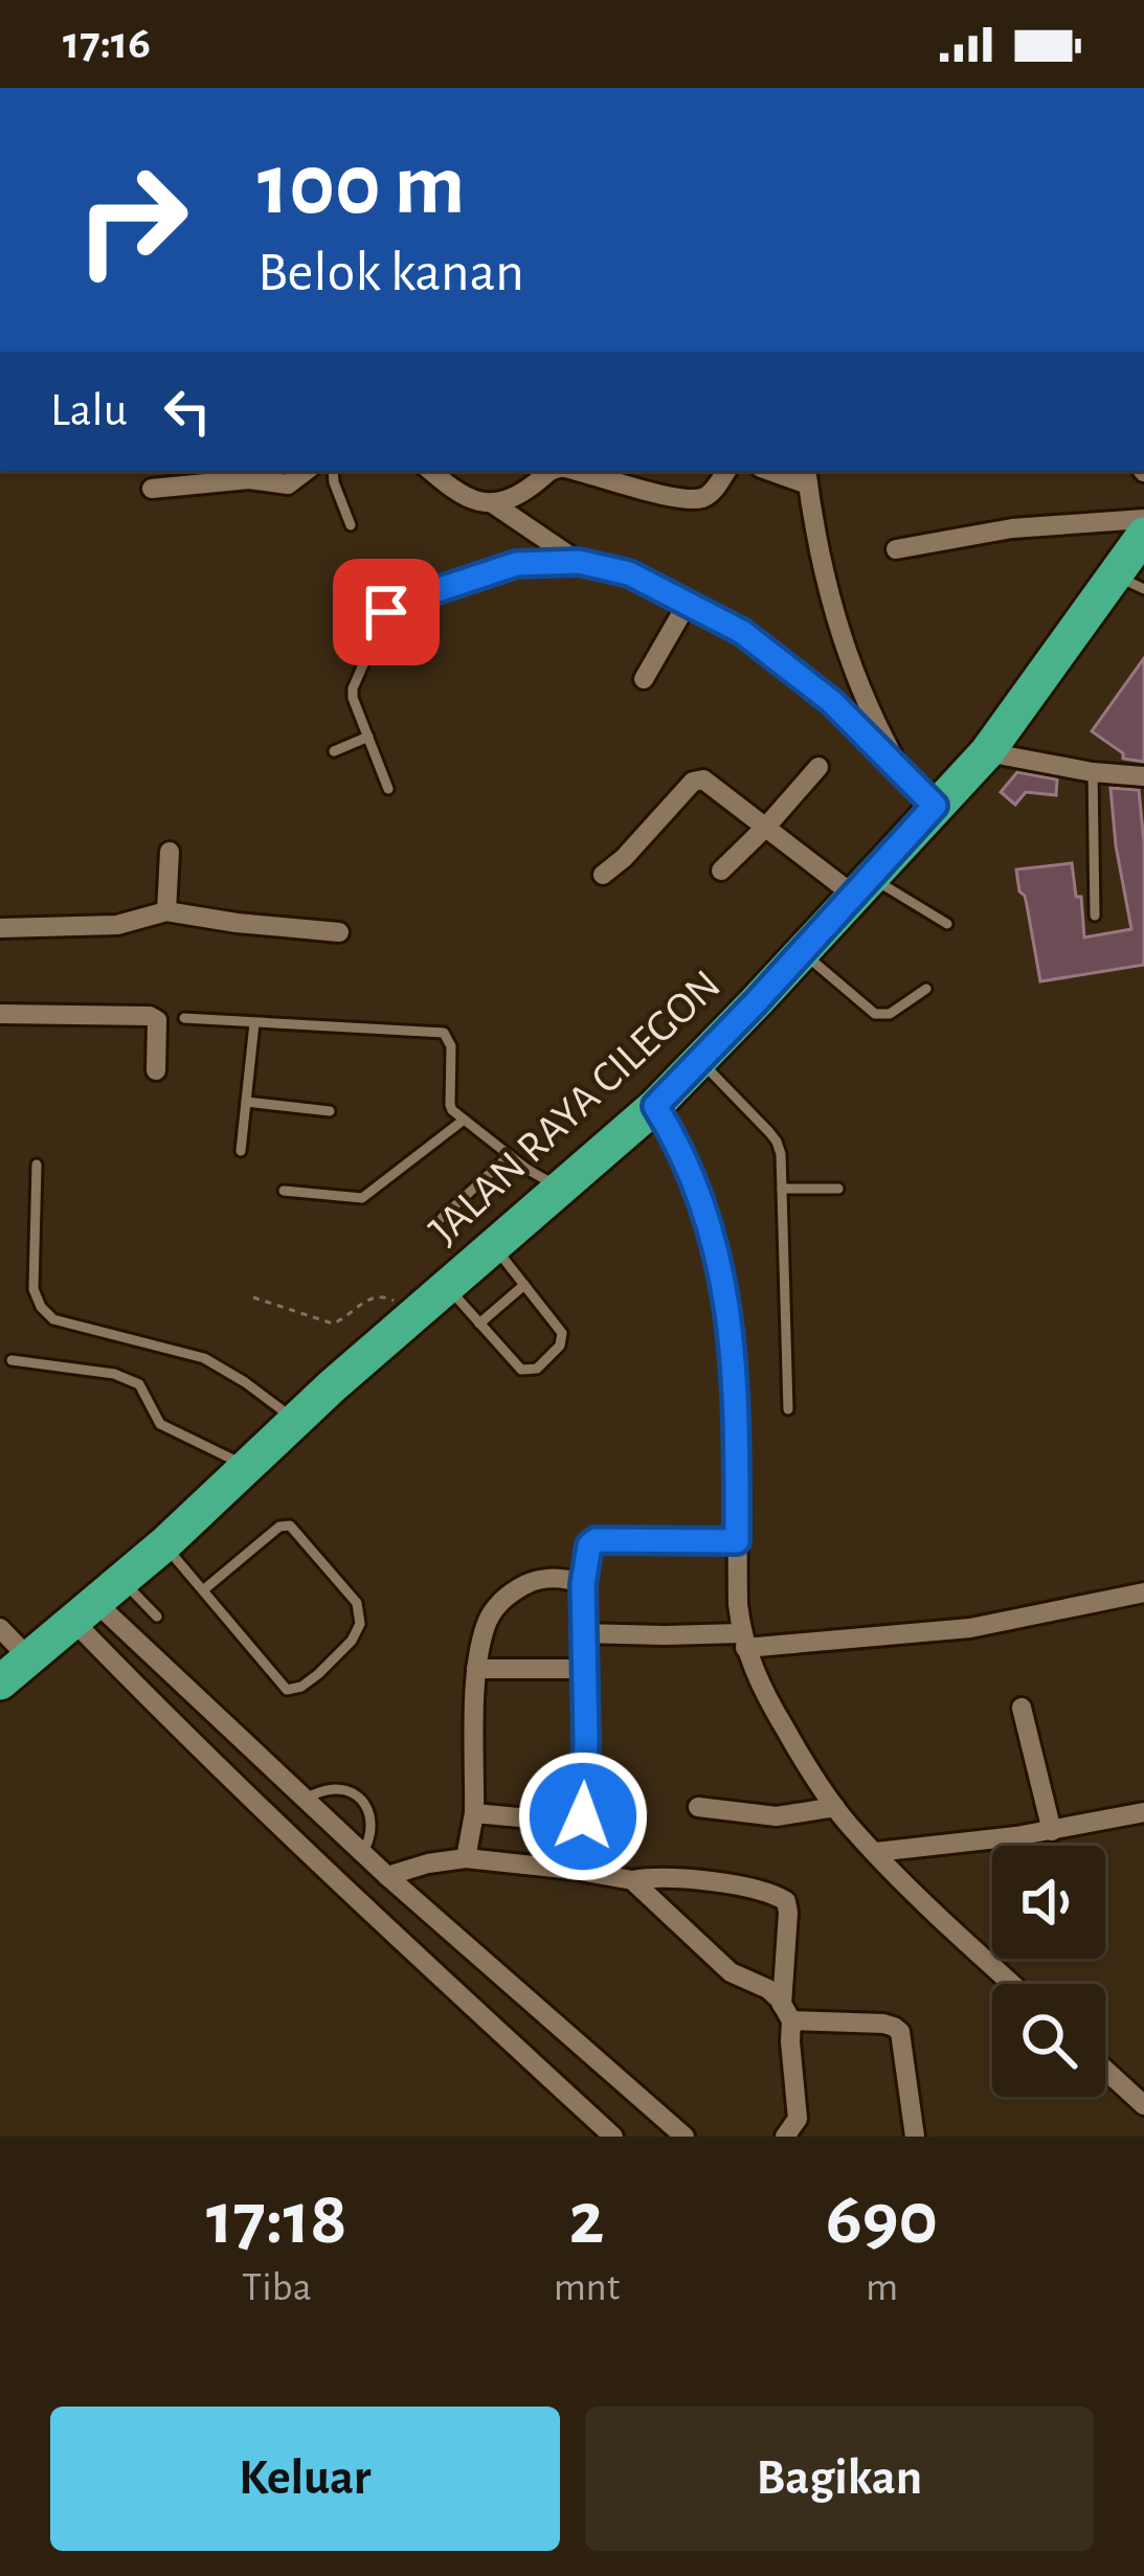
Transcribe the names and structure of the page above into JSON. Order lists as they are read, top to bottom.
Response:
{
  "streets": {
    "highway": ["JALAN RAYA CILEGON"]
  },
  "page": {
    "status": "17:16",
    "turn": ["100 m", "Belok kanan"],
    "then": "Lalu",
    "eta": [
      "17:18",
      "Tiba",
      "2",
      "mnt",
      "690",
      "m"
    ],
    "buttons": ["Keluar", "Bagikan"]
  }
}
